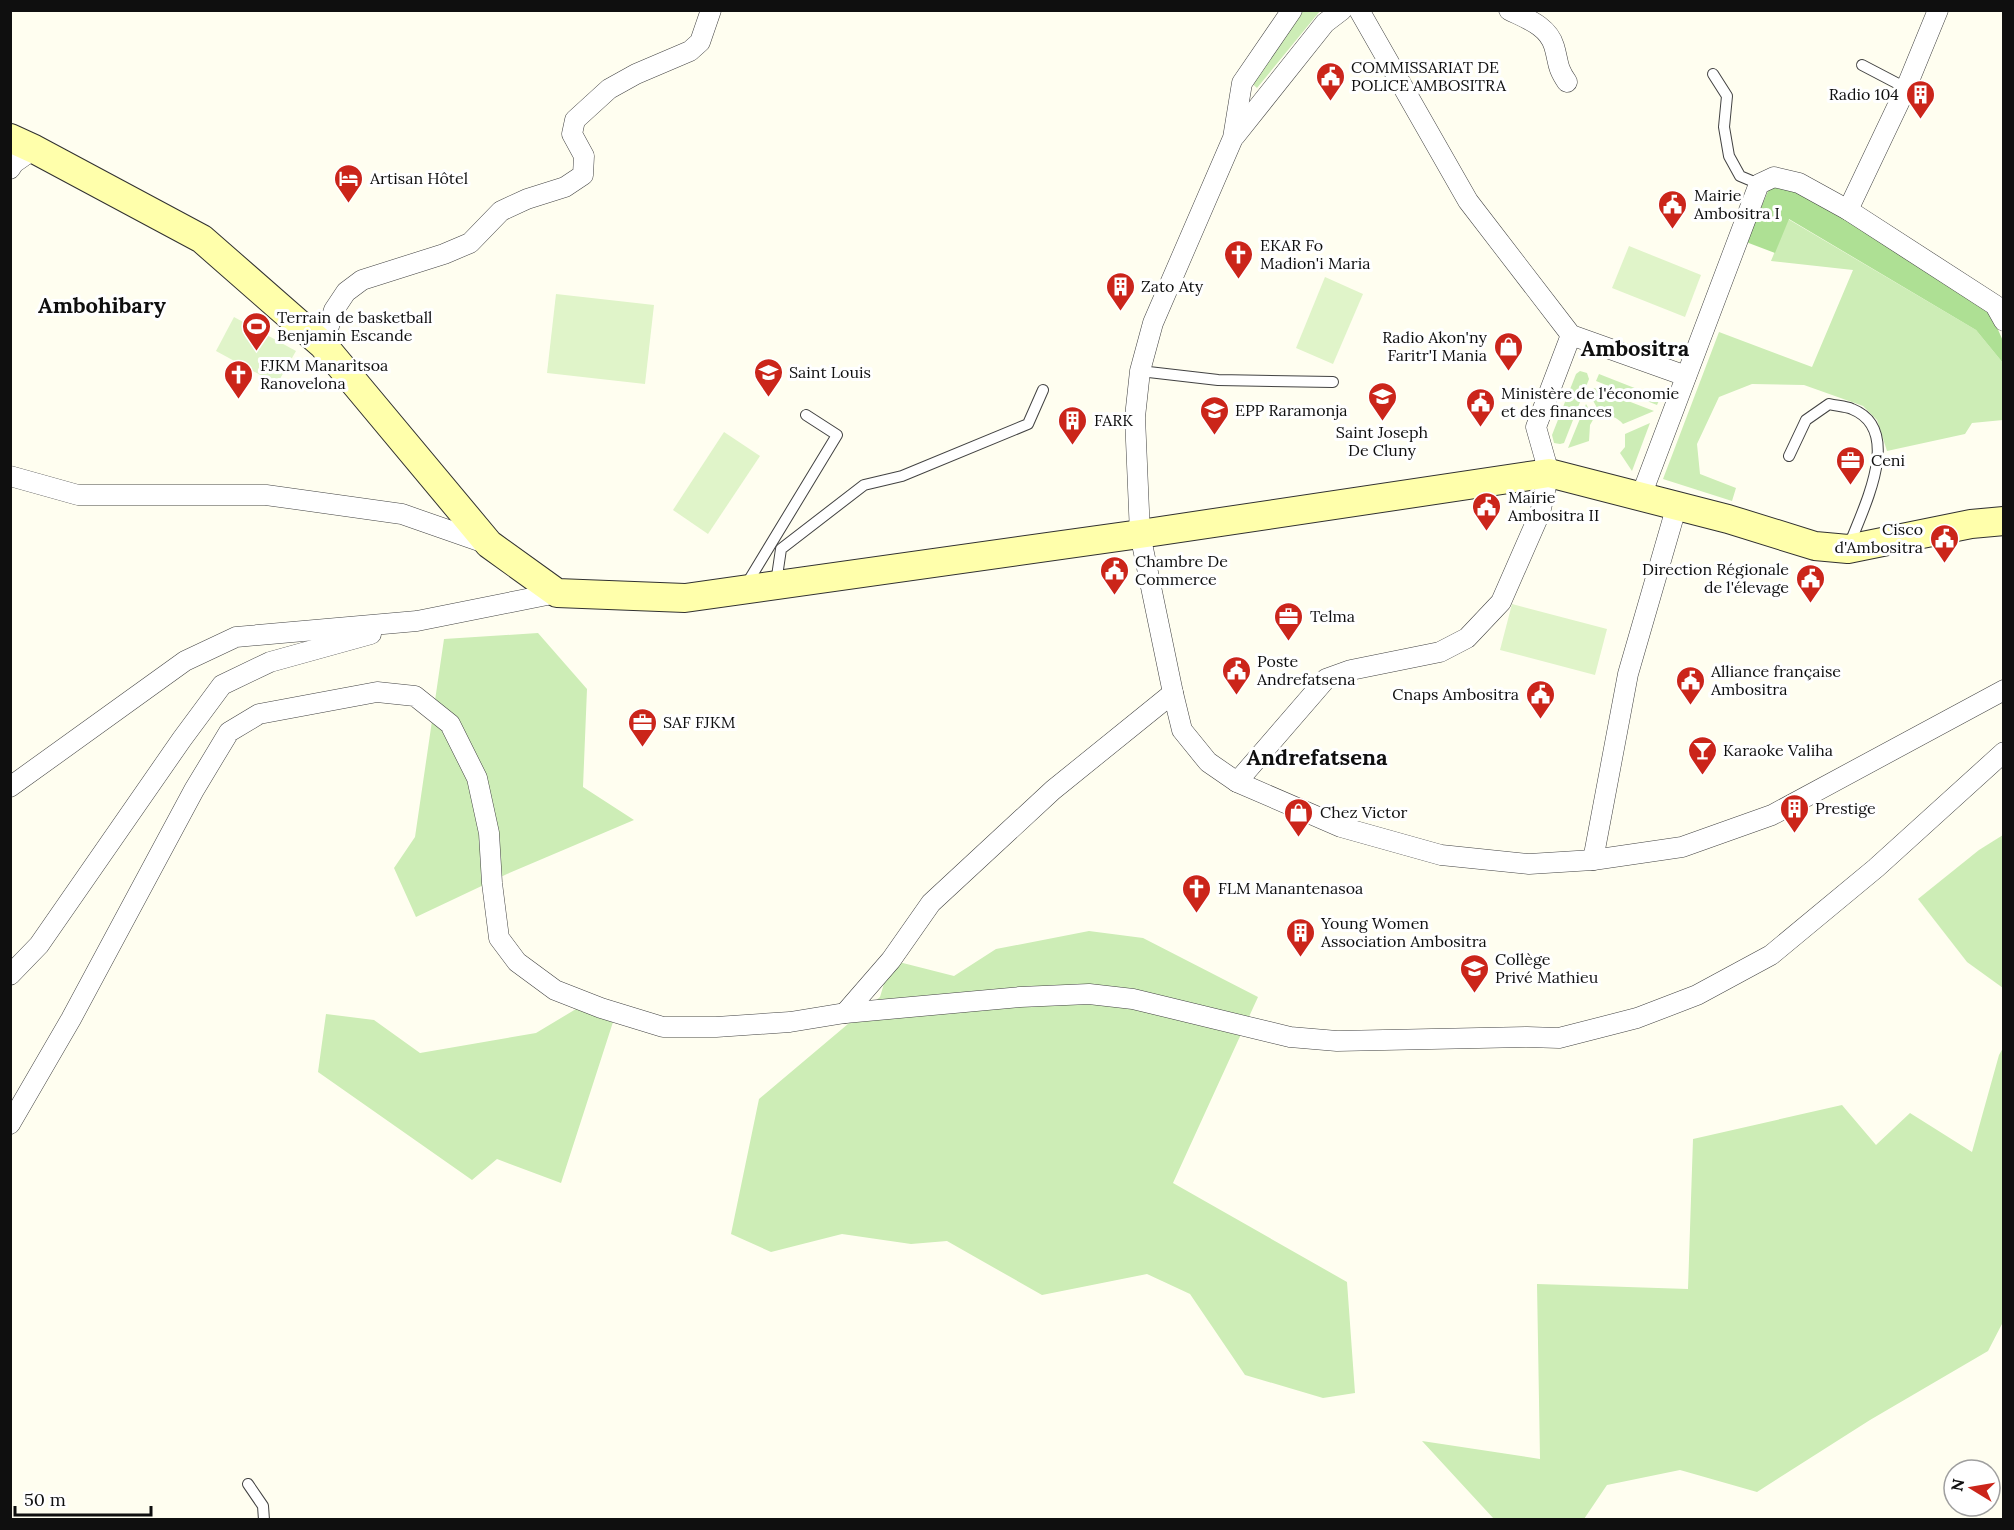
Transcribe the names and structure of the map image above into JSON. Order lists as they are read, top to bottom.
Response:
{
  "districts": ["Ambohibary", "Ambositra", "Andrefatsena"],
  "places": {
    "public building": [
      "COMMISSARIAT DE POLICE AMBOSITRA",
      "Mairie Ambositra I",
      "Ministère de l'économie et des finances",
      "Mairie Ambositra II",
      "Cisco d'Ambositra",
      "Chambre De Commerce",
      "Direction Régionale de l'élevage",
      "Poste Andrefatsena",
      "Alliance française Ambositra",
      "Cnaps Ambositra"
    ],
    "building": [
      "Radio 104",
      "Zato Aty",
      "FARK",
      "Prestige",
      "Young Women Association Ambositra"
    ],
    "hotel": ["Artisan Hôtel"],
    "church": ["EKAR Fo Madion'i Maria", "FJKM Manaritsoa Ranovelona", "FLM Manantenasoa"],
    "sports": ["Terrain de basketball Benjamin Escande"],
    "shop": ["Radio Akon'ny Faritr'I Mania", "Chez Victor"],
    "school or university": [
      "Saint Louis",
      "Saint Joseph De Cluny",
      "EPP Raramonja",
      "Collège Privé Mathieu"
    ],
    "office": ["Ceni", "Telma", "SAF FJKM"],
    "bar": ["Karaoke Valiha"]
  },
  "scale_bar": "50 m",
  "north": "left"
}
